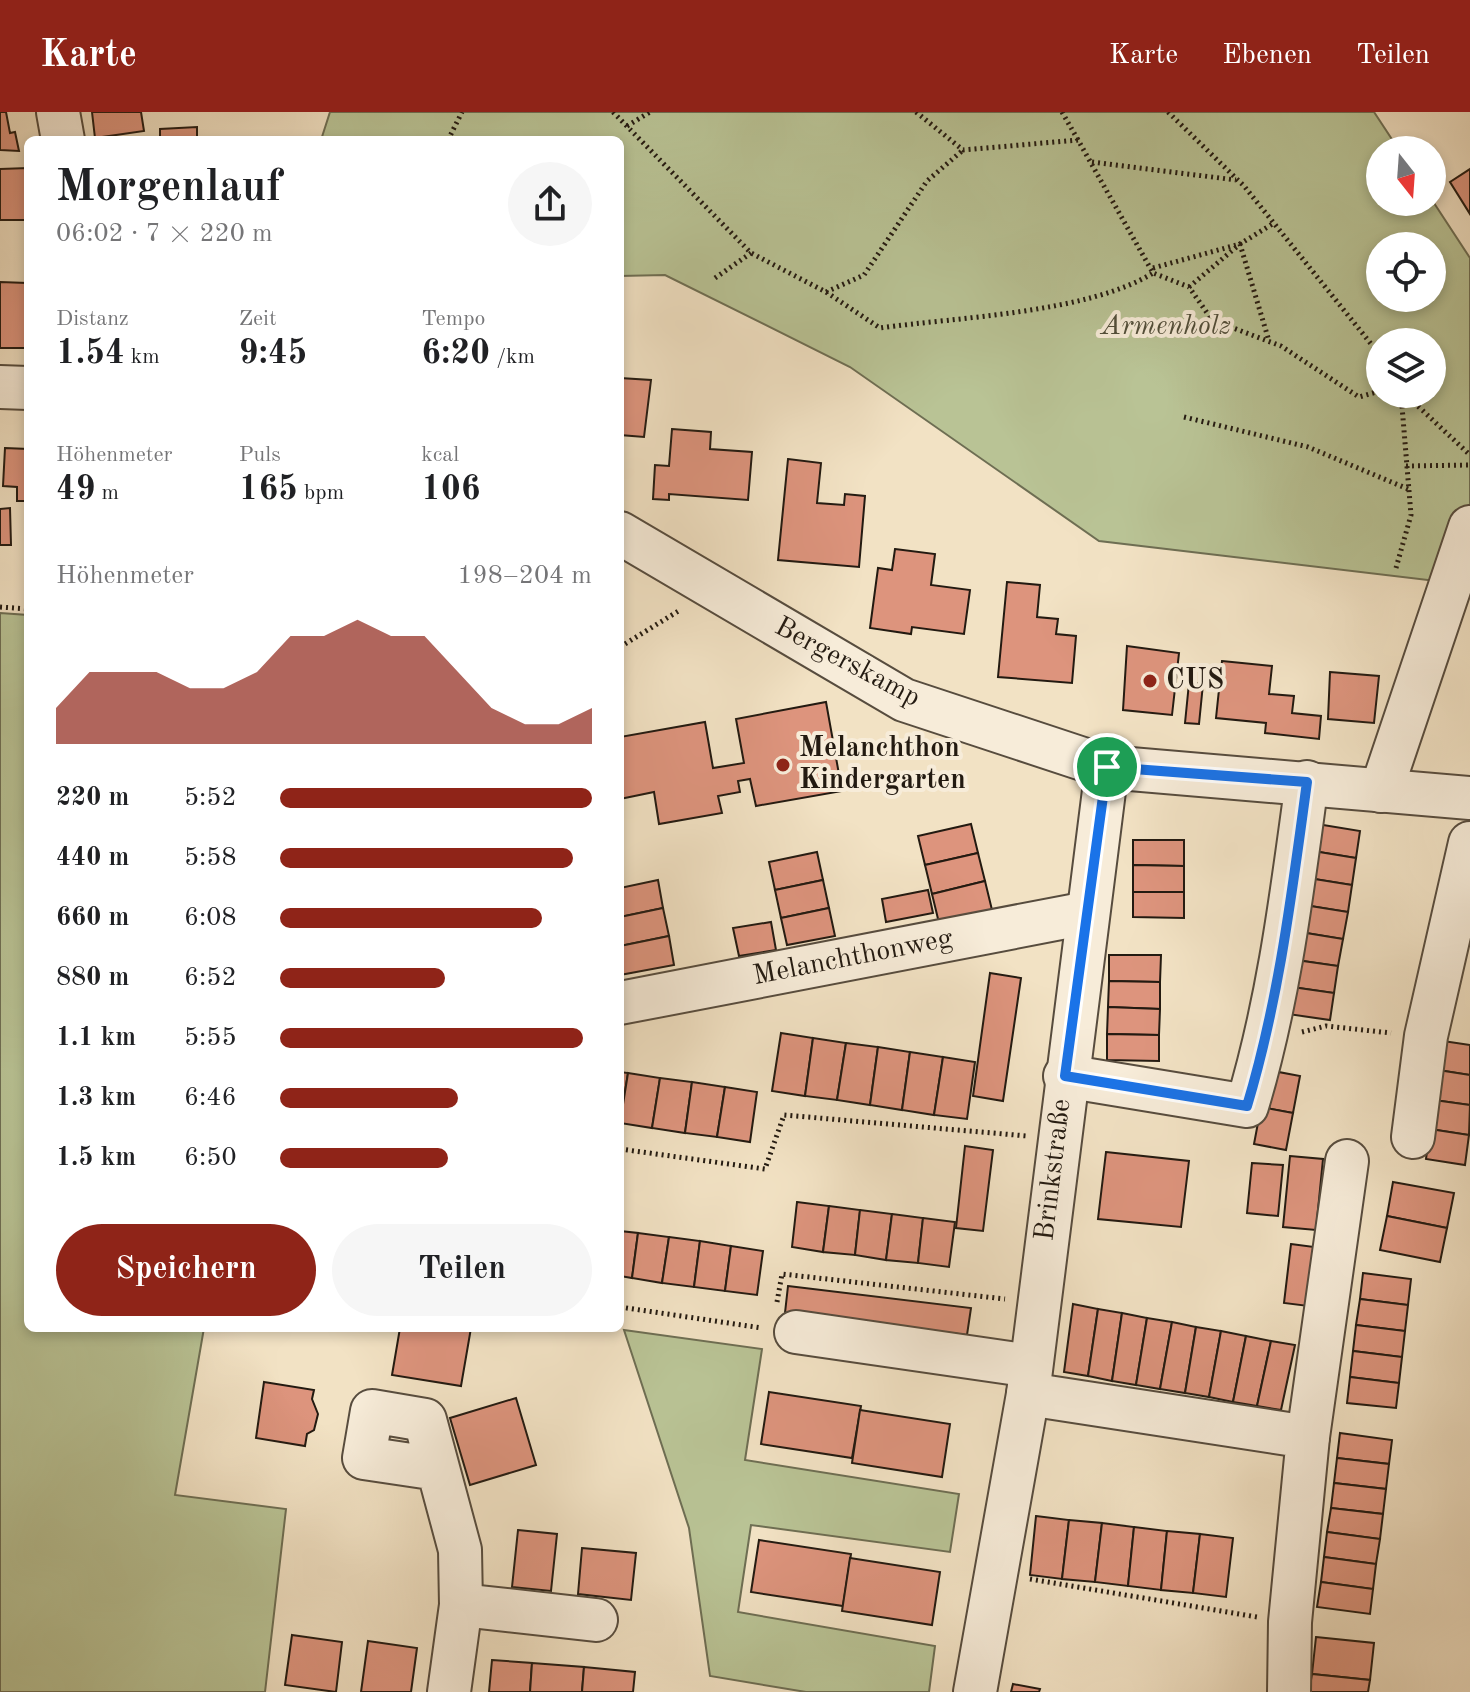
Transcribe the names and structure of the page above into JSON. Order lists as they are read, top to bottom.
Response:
{
  "streets": {
    "street": ["Bergerskamp", "Melanchthonweg", "Brinkstraße"]
  },
  "crossings": [
    ["Bergerskamp", "Brinkstraße"],
    ["Melanchthonweg", "Brinkstraße"]
  ],
  "parks": ["Armenholz"],
  "places": ["CUS", "Melanchthon Kindergarten"],
  "north": "bottom",
  "page": {
    "header": "Karte",
    "nav": ["Karte", "Ebenen", "Teilen"],
    "heading": ["Morgenlauf", "06:02 · 7 × 220 m"],
    "stats": [
      ["Distanz", "1.54 km"],
      ["Zeit", "9:45"],
      ["Tempo", "6:20 /km"],
      ["Höhenmeter", "49 m"],
      ["Puls", "165 bpm"],
      ["kcal", "106"]
    ],
    "chart": ["Höhenmeter", "198–204 m"],
    "list": [
      {
        "name": "220 m",
        "note": "5:52"
      },
      {
        "name": "440 m",
        "note": "5:58"
      },
      {
        "name": "660 m",
        "note": "6:08"
      },
      {
        "name": "880 m",
        "note": "6:52"
      },
      {
        "name": "1.1 km",
        "note": "5:55"
      },
      {
        "name": "1.3 km",
        "note": "6:46"
      },
      {
        "name": "1.5 km",
        "note": "6:50"
      }
    ],
    "buttons": ["Speichern", "Teilen"]
  }
}
